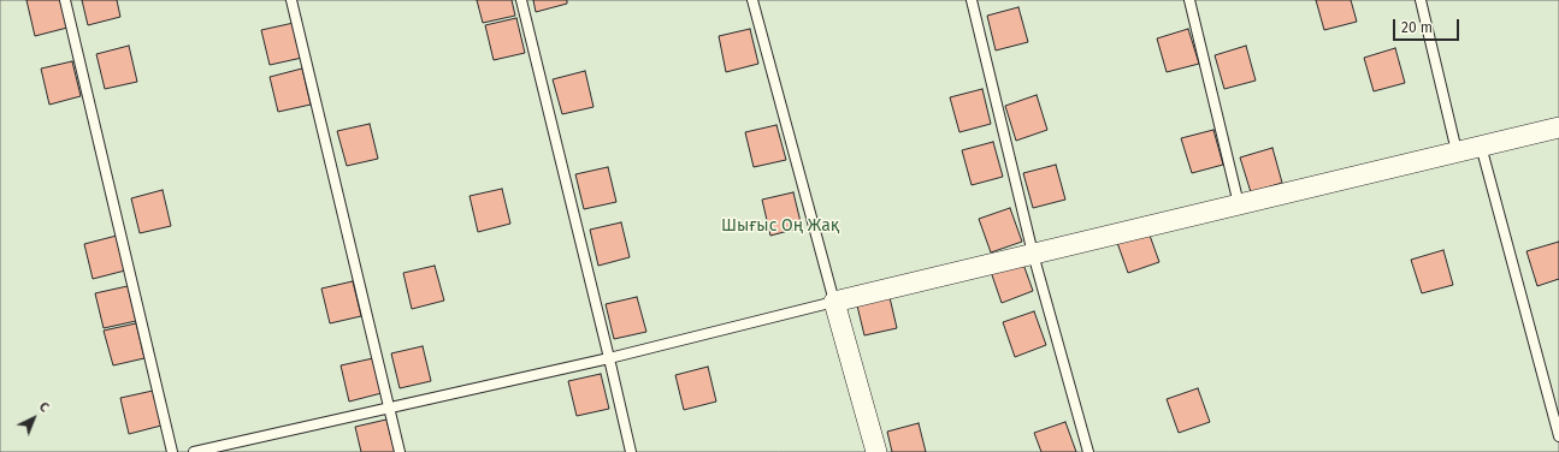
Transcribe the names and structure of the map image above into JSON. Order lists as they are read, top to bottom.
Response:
{
  "parks": ["Шығыс Оң Жақ"],
  "scale_bar": "20 m",
  "north": "top right"
}
